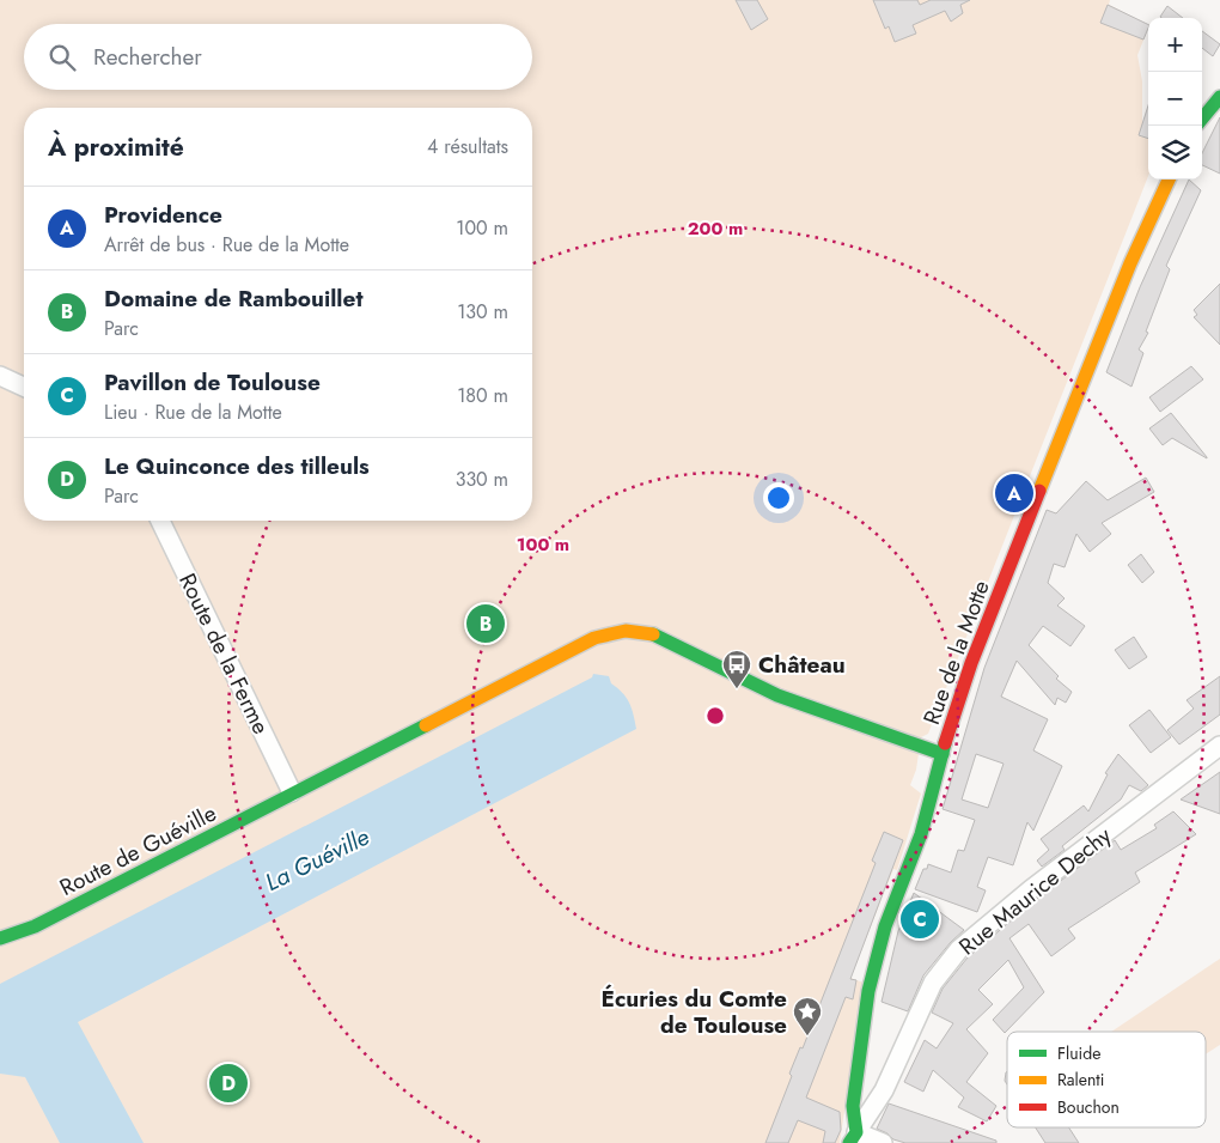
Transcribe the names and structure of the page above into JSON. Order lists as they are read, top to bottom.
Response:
{
  "streets": {
    "street": [
      "Rue de la Motte",
      "Route de la Ferme",
      "Route de Guéville",
      "Rue Maurice Dechy"
    ]
  },
  "crossings": [
    ["Rue de la Motte", "Route de Guéville"],
    ["Rue de la Motte", "Rue Maurice Dechy"],
    ["Route de la Ferme", "Route de Guéville"]
  ],
  "water": ["La Guéville"],
  "places": {
    "bus stop": ["Château"],
    "place": ["Écuries du Comte de Toulouse"]
  },
  "legend": ["Fluide", "Ralenti", "Bouchon"],
  "page": {
    "map_buttons": ["+", "−"],
    "search": "Rechercher",
    "heading": ["À proximité", "4 résultats"],
    "list": [
      {
        "mark": "A",
        "name": "Providence",
        "note": "Arrêt de bus · Rue de la Motte",
        "value": "100 m"
      },
      {
        "mark": "B",
        "name": "Domaine de Rambouillet",
        "note": "Parc",
        "value": "130 m"
      },
      {
        "mark": "C",
        "name": "Pavillon de Toulouse",
        "note": "Lieu · Rue de la Motte",
        "value": "180 m"
      },
      {
        "mark": "D",
        "name": "Le Quinconce des tilleuls",
        "note": "Parc",
        "value": "330 m"
      }
    ],
    "pins": [
      "A",
      "B",
      "C",
      "D"
    ]
  },
  "rings": ["200 m", "100 m"]
}
